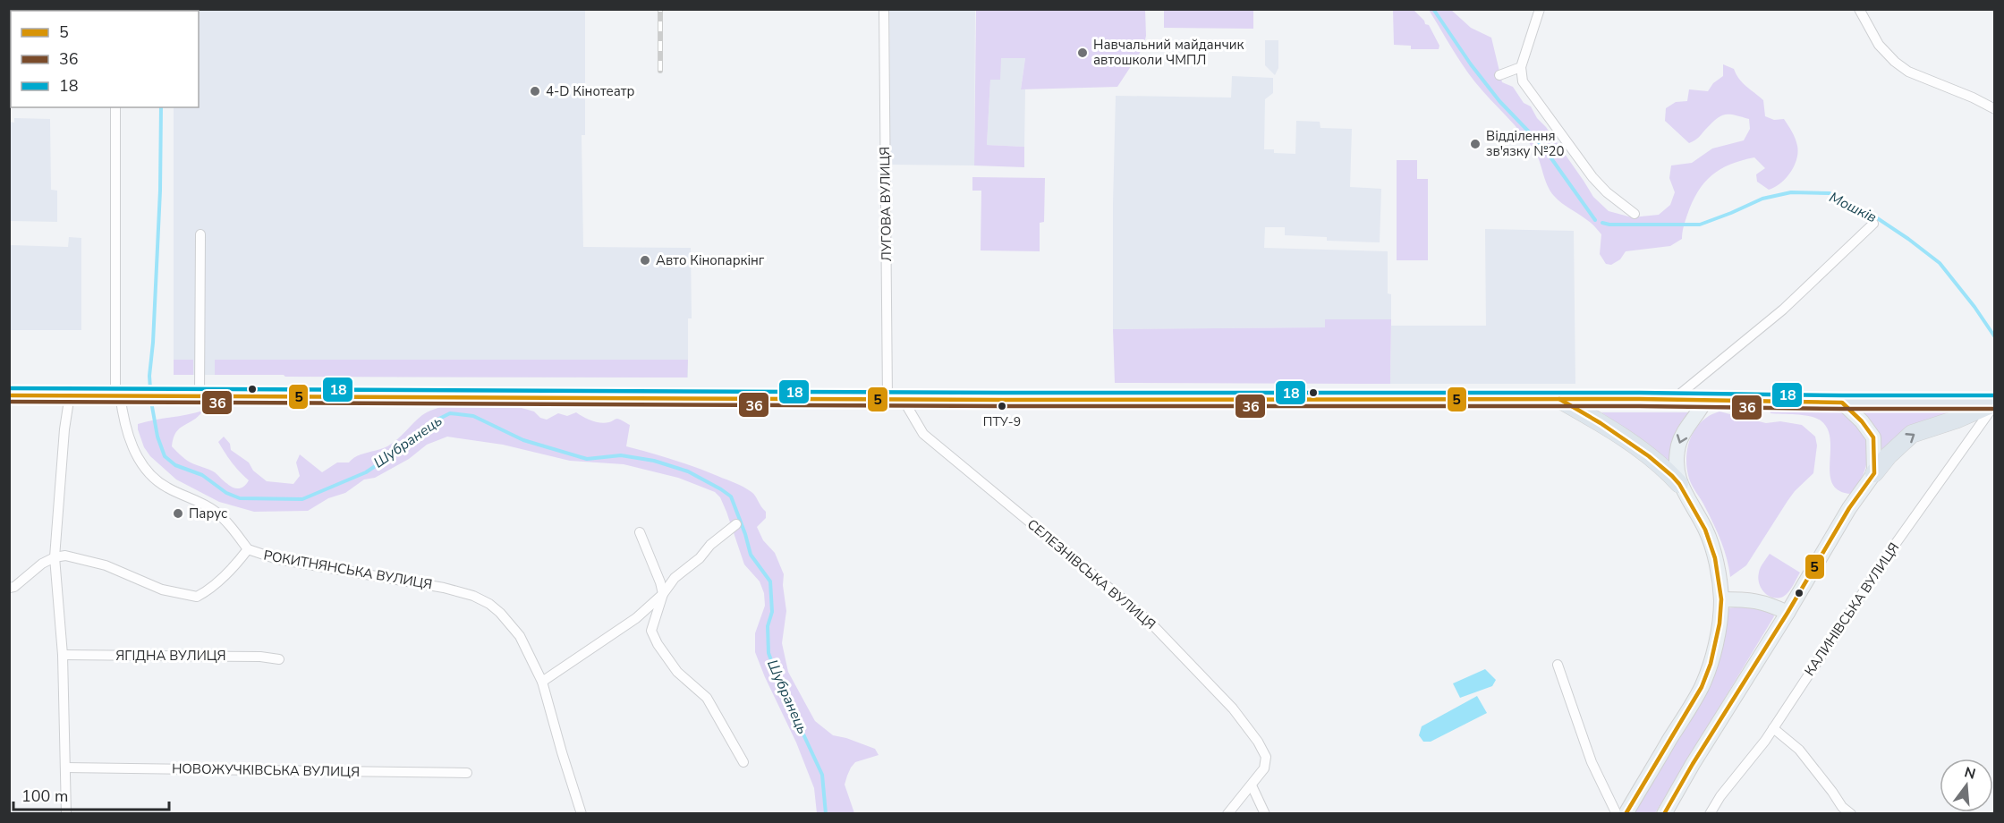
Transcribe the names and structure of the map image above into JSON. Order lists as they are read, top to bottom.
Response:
{
  "streets": {
    "street": [
      "ЛУГОВА ВУЛИЦЯ",
      "РОКИТНЯНСЬКА ВУЛИЦЯ",
      "СЕЛЕЗНІВСЬКА ВУЛИЦЯ",
      "КАЛИНІВСЬКА ВУЛИЦЯ",
      "ЯГІДНА ВУЛИЦЯ",
      "НОВОЖУЧКІВСЬКА ВУЛИЦЯ"
    ]
  },
  "crossings": [
    ["ЛУГОВА ВУЛИЦЯ", "СЕЛЕЗНІВСЬКА ВУЛИЦЯ"]
  ],
  "water": ["Мошків", "Шубранець"],
  "places": [
    "Навчальний майданчик автошколи ЧМПЛ",
    "4-D Кінотеатр",
    "Відділення зв'язку №20",
    "Авто Кінопаркінг",
    "ПТУ-9",
    "Парус"
  ],
  "lines": ["transit line 18", "transit line 5", "transit line 36"],
  "legend": ["5", "36", "18"],
  "scale_bar": "100 m",
  "north": "top"
}
